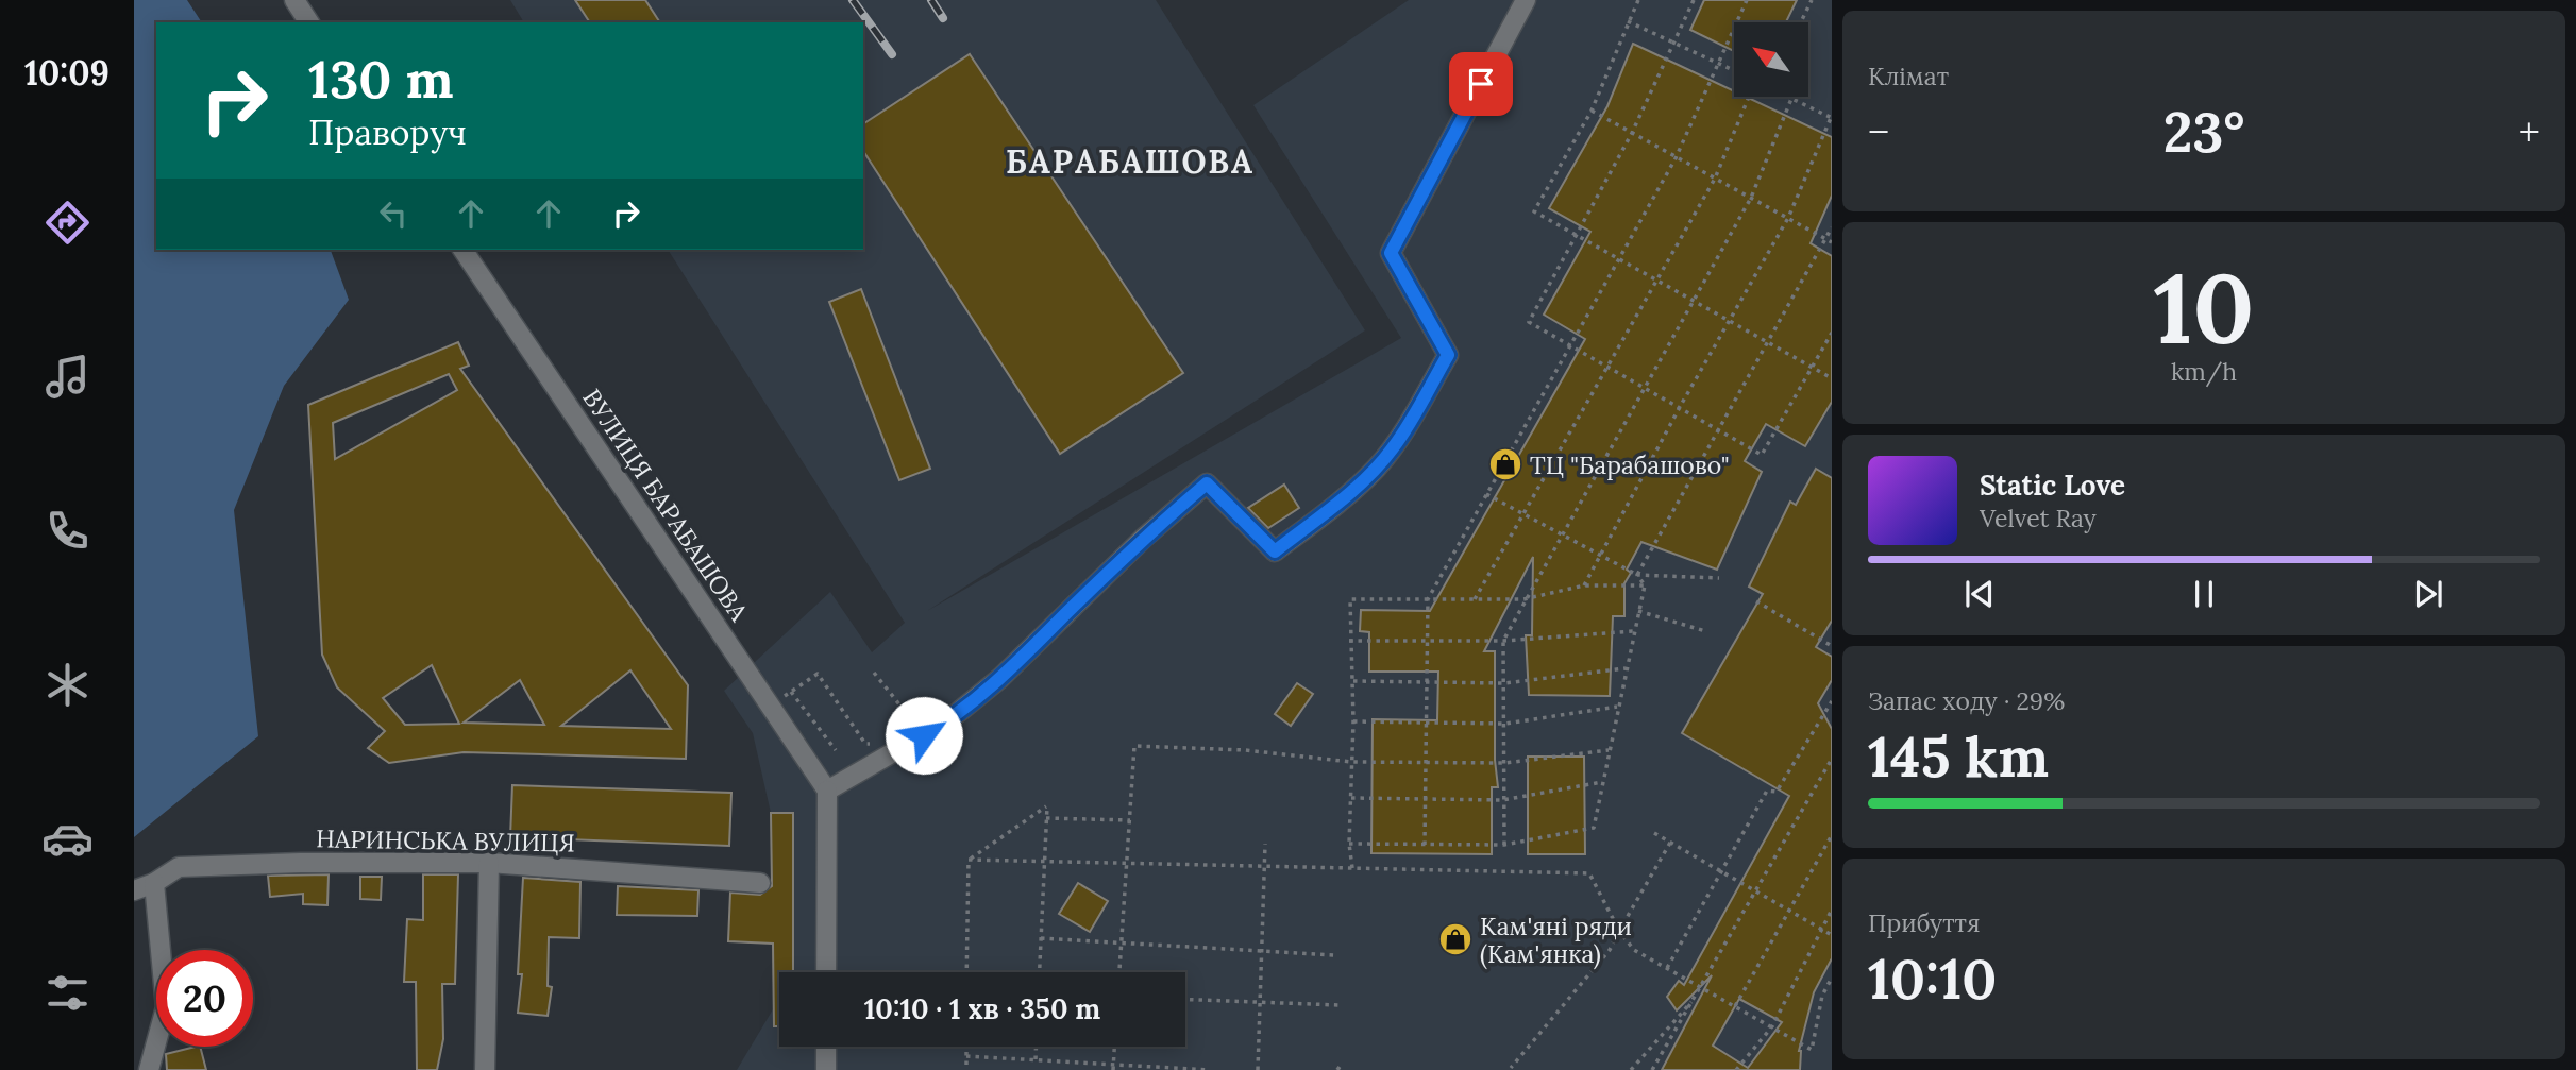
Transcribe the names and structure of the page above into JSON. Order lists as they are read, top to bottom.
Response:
{
  "streets": {
    "street": ["ВУЛИЦЯ БАРАБАШОВА", "НАРИНСЬКА ВУЛИЦЯ"]
  },
  "districts": ["БАРАБАШОВА"],
  "places": {
    "shop": ["ТЦ \"Барабашово\"", "Кам'яні ряди (Кам'янка)"]
  },
  "north": "top left",
  "page": {
    "tabs": "10:09",
    "tile": [
      "Клімат",
      ["10", "km/h"],
      ["Запас ходу · 29%", "145 km"],
      ["Прибуття", "10:10"]
    ],
    "turn": ["130 m", "Праворуч"],
    "heat": ["−", "23°", "+"],
    "song": ["Static Love", "Velvet Ray"],
    "limit": "20",
    "trip": "10:10 · 1 хв · 350 m"
  }
}
